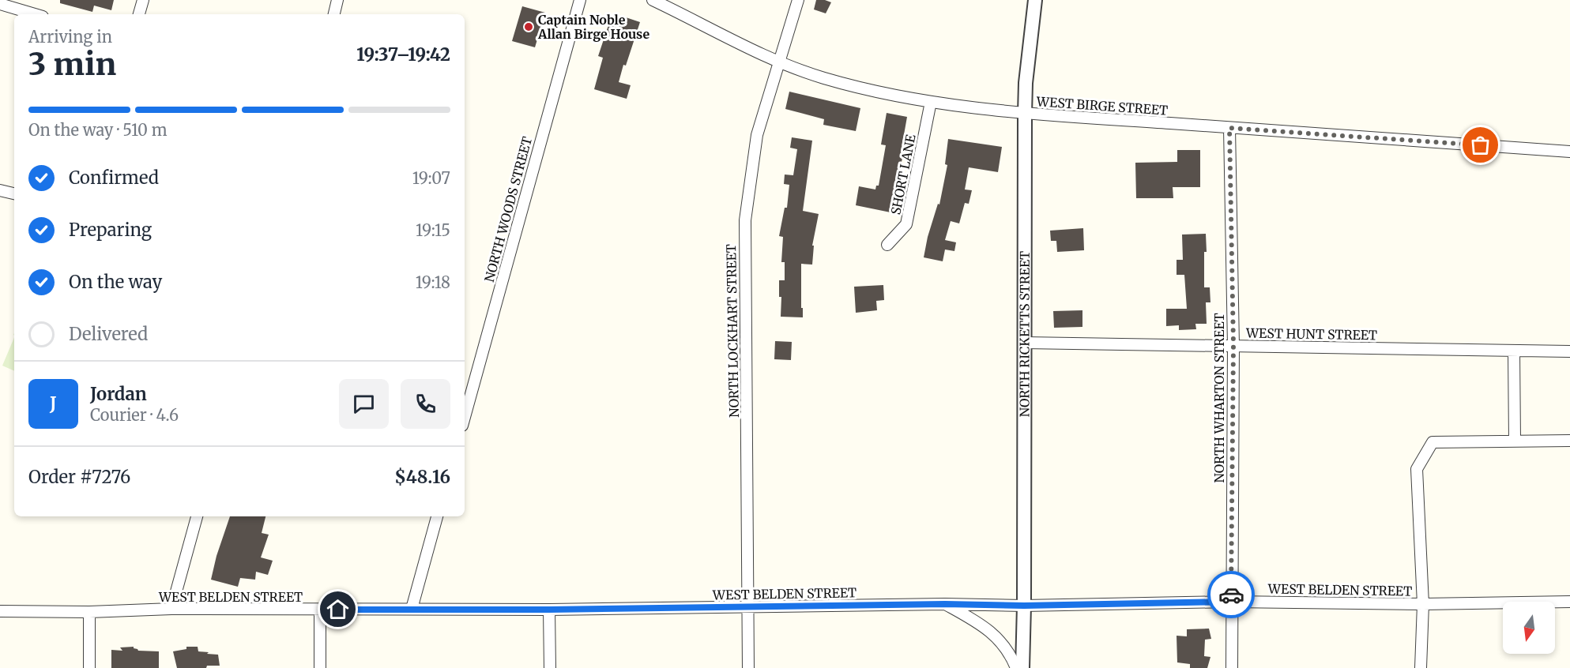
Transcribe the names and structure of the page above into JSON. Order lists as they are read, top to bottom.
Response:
{
  "streets": {
    "street": [
      "WEST BIRGE STREET",
      "SHORT LANE",
      "NORTH WOODS STREET",
      "NORTH LOCKHART STREET",
      "NORTH RICKETTS STREET",
      "WEST HUNT STREET",
      "NORTH WHARTON STREET",
      "WEST BELDEN STREET"
    ]
  },
  "crossings": [
    ["WEST BIRGE STREET", "SHORT LANE"],
    ["WEST BIRGE STREET", "NORTH LOCKHART STREET"],
    ["WEST BIRGE STREET", "NORTH RICKETTS STREET"],
    ["WEST BIRGE STREET", "NORTH WHARTON STREET"],
    ["NORTH LOCKHART STREET", "WEST BELDEN STREET"],
    ["NORTH RICKETTS STREET", "WEST HUNT STREET"],
    ["NORTH RICKETTS STREET", "WEST BELDEN STREET"],
    ["WEST HUNT STREET", "NORTH WHARTON STREET"],
    ["NORTH WHARTON STREET", "WEST BELDEN STREET"]
  ],
  "places": ["Captain Noble Allan Birge House"],
  "north": "bottom",
  "page": {
    "heading": ["3 min", "Arriving in", "19:37–19:42"],
    "panel": [
      "Jordan",
      "Courier · 4.6",
      "Order #7276",
      "$48.16"
    ],
    "bar": "On the way · 510 m",
    "list": [
      ["Confirmed", "19:07"],
      ["Preparing", "19:15"],
      ["On the way", "19:18"],
      "Delivered"
    ],
    "round": "J"
  }
}
